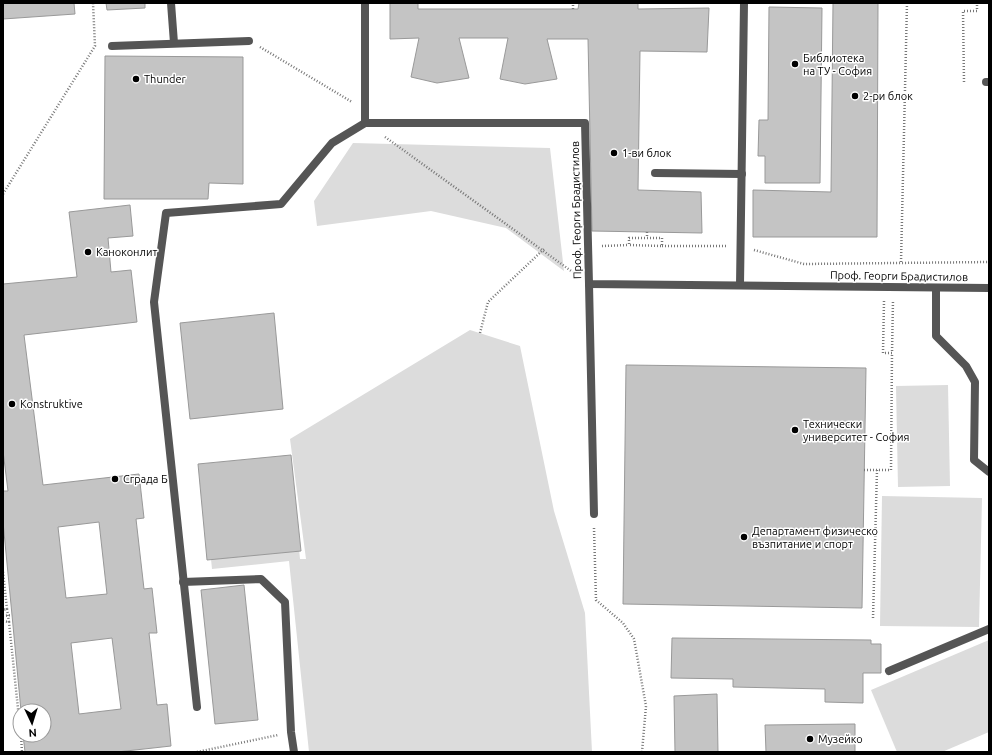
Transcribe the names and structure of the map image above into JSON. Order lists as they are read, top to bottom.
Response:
{
  "streets": {
    "street": ["Проф. Георги Брадистилов"]
  },
  "places": [
    "Библиотека на ТУ - София",
    "Thunder",
    "2-ри блок",
    "1-ви блок",
    "Каноконлит",
    "Konstruktive",
    "Технически университет - София",
    "Сграда Б",
    "Департамент физическо възпитание и спорт",
    "Музейко"
  ],
  "north": "bottom"
}
